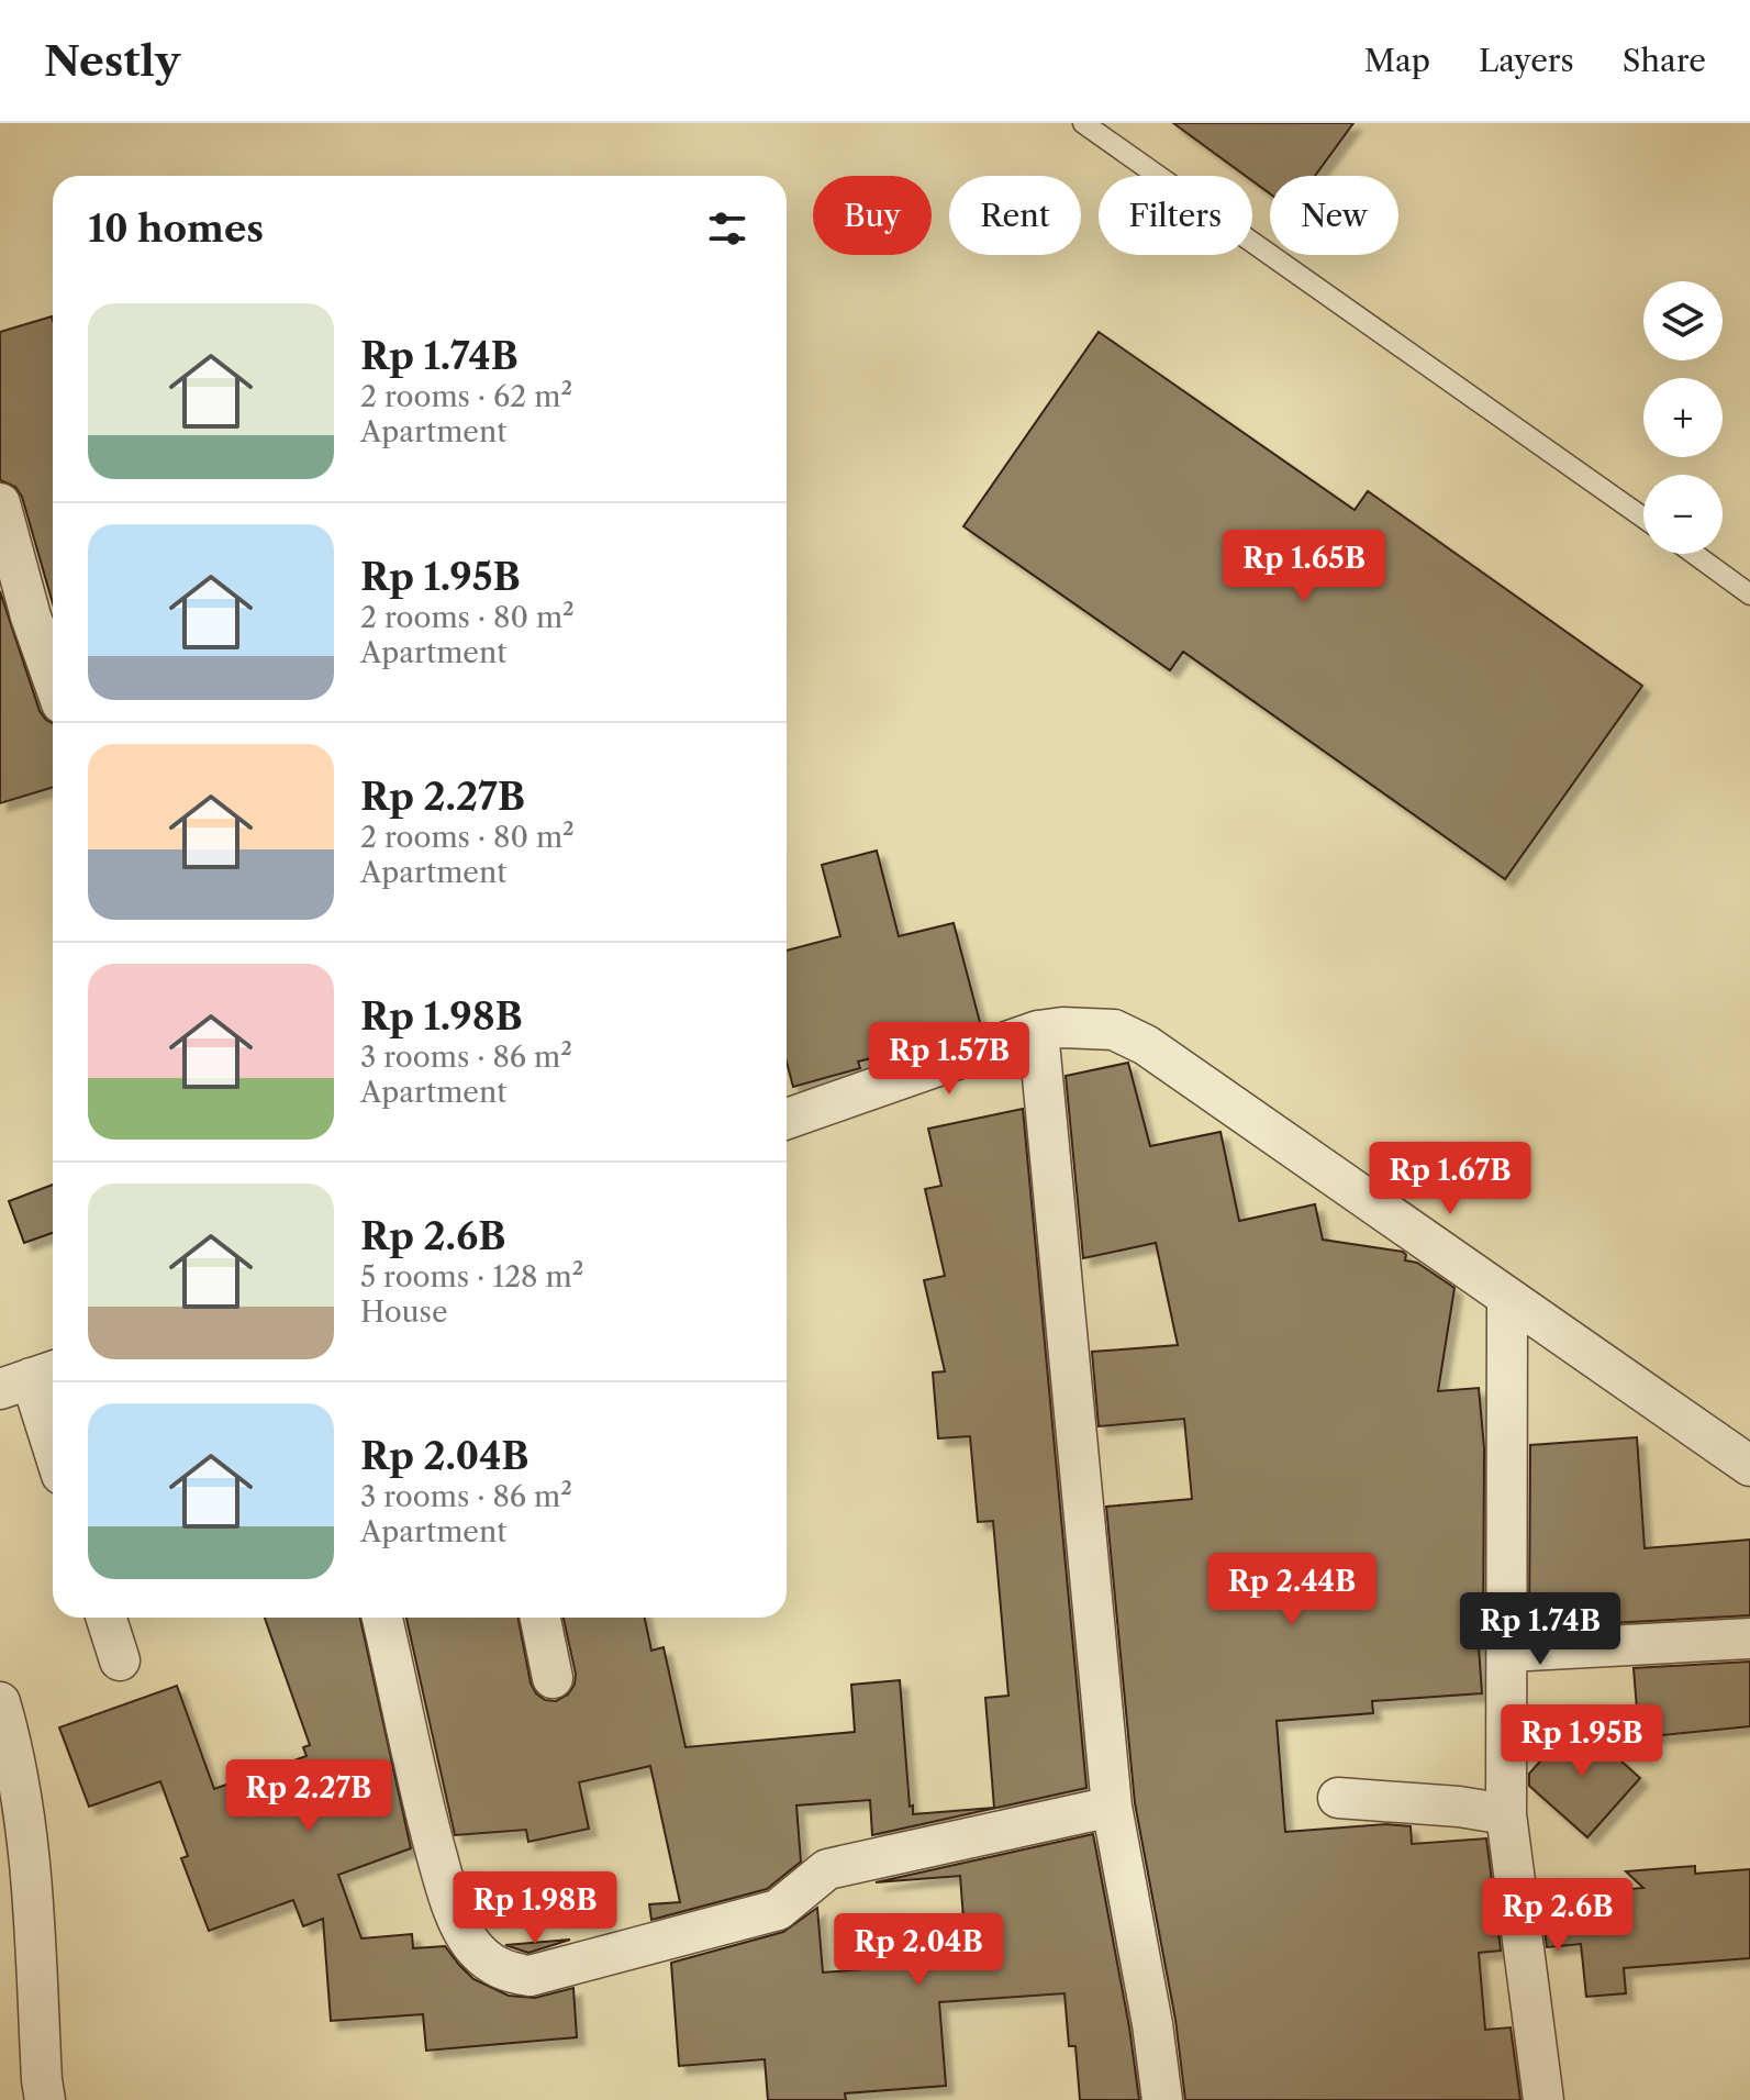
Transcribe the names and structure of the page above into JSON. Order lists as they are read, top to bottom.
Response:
{
  "page": {
    "header": "Nestly",
    "nav": ["Map", "Layers", "Share"],
    "chip": [
      "Buy",
      "Rent",
      "Filters",
      "New"
    ],
    "heading": "10 homes",
    "map_buttons": ["+", "−"],
    "list": [
      {
        "name": "Rp 1.74B",
        "note": "2 rooms · 62 m² · Apartment"
      },
      {
        "name": "Rp 1.95B",
        "note": "2 rooms · 80 m² · Apartment"
      },
      {
        "name": "Rp 2.27B",
        "note": "2 rooms · 80 m² · Apartment"
      },
      {
        "name": "Rp 1.98B",
        "note": "3 rooms · 86 m² · Apartment"
      },
      {
        "name": "Rp 2.6B",
        "note": "5 rooms · 128 m² · House"
      },
      {
        "name": "Rp 2.04B",
        "note": "3 rooms · 86 m² · Apartment"
      }
    ],
    "price": [
      "Rp 1.65B",
      "Rp 1.57B",
      "Rp 1.67B",
      "Rp 2.44B",
      "Rp 1.74B",
      "Rp 1.95B",
      "Rp 2.27B",
      "Rp 1.98B",
      "Rp 2.6B",
      "Rp 2.04B"
    ]
  }
}
